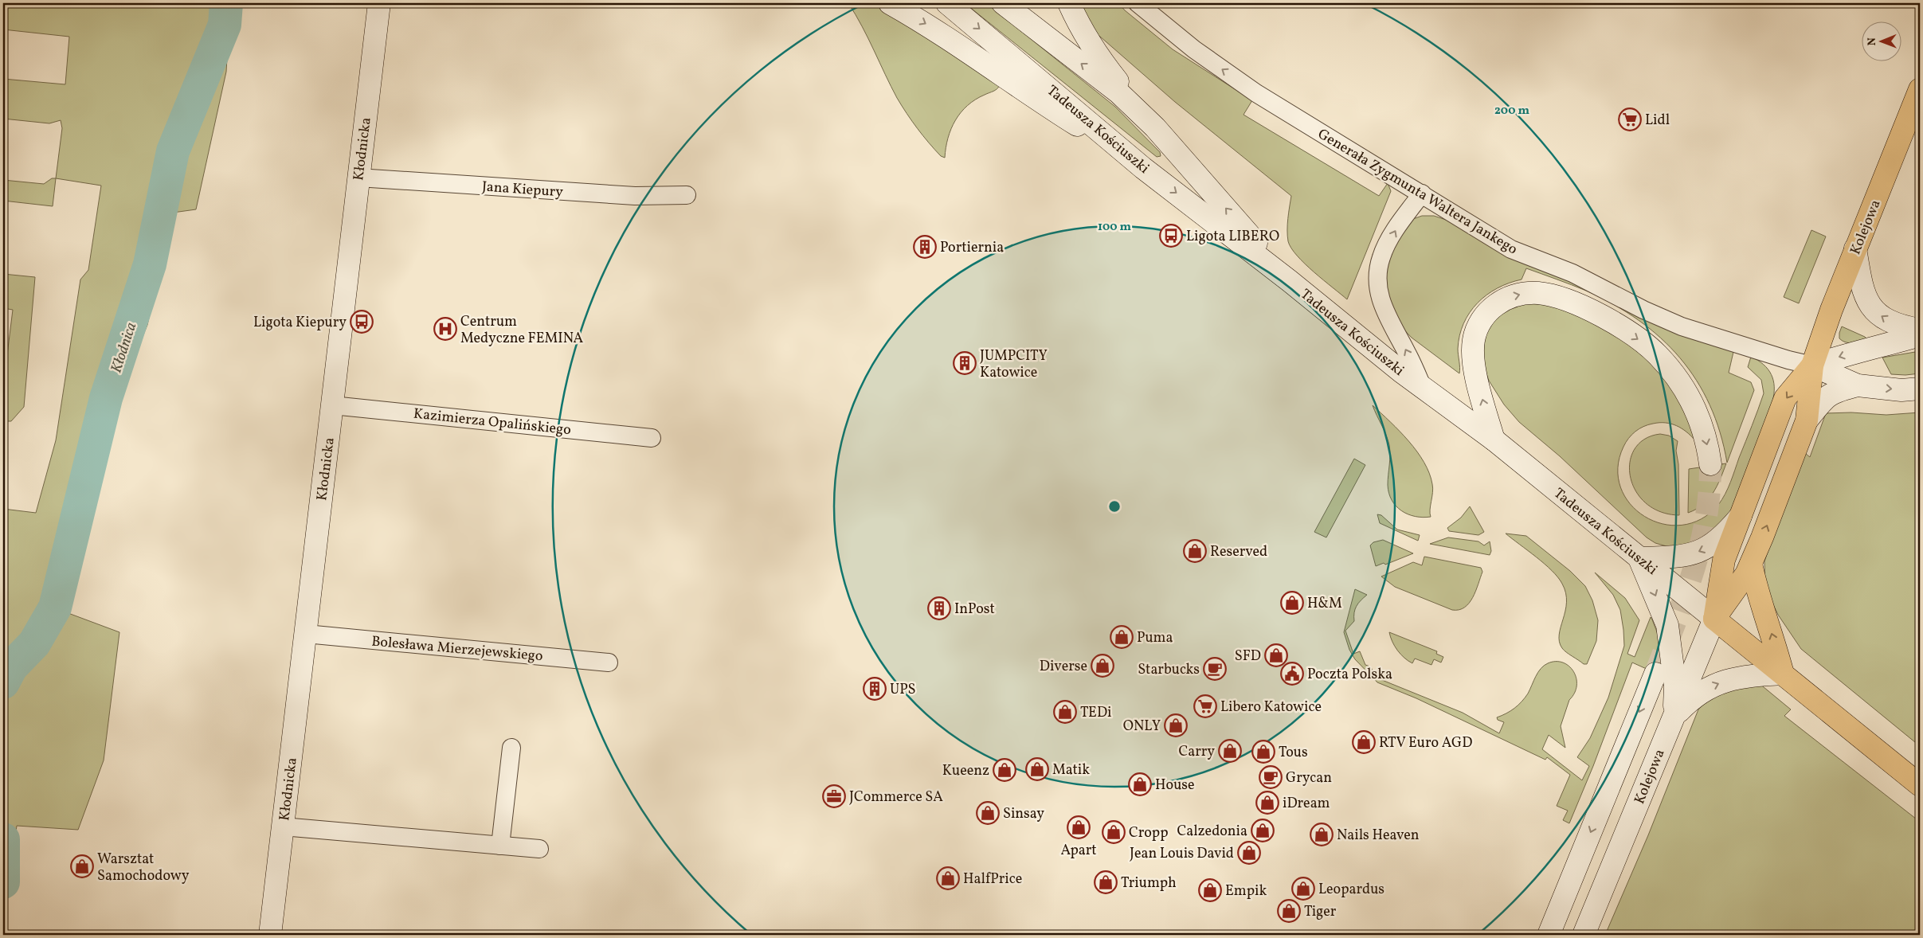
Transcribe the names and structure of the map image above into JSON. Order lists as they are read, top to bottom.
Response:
{
  "streets": {
    "main road": ["Tadeusza Kościuszki", "Kolejowa"],
    "street": [
      "Kłodnicka",
      "Jana Kiepury",
      "Generała Zygmunta Waltera Jankego",
      "Kazimierza Opalińskiego",
      "Bolesława Mierzejewskiego"
    ]
  },
  "crossings": [
    ["Tadeusza Kościuszki", "Kolejowa"],
    ["Kłodnicka", "Jana Kiepury"],
    ["Kłodnicka", "Kazimierza Opalińskiego"],
    ["Kłodnicka", "Bolesława Mierzejewskiego"],
    ["Generała Zygmunta Waltera Jankego", "Kolejowa"]
  ],
  "water": ["Kłodnica"],
  "places": {
    "supermarket": ["Lidl", "Libero Katowice"],
    "bus stop": ["Ligota LIBERO", "Ligota Kiepury"],
    "building": [
      "Portiernia",
      "JUMPCITY Katowice",
      "InPost",
      "UPS"
    ],
    "hospital": ["Centrum Medyczne FEMINA"],
    "shop": [
      "Reserved",
      "H&M",
      "Puma",
      "SFD",
      "Diverse",
      "TEDi",
      "ONLY",
      "RTV Euro AGD",
      "Carry",
      "Tous",
      "Matik",
      "Kueenz",
      "House",
      "iDream",
      "Sinsay",
      "Apart",
      "Calzedonia",
      "Cropp",
      "Nails Heaven",
      "Jean Louis David",
      "Warsztat Samochodowy",
      "HalfPrice",
      "Triumph",
      "Leopardus",
      "Empik",
      "Tiger"
    ],
    "cafe": ["Starbucks", "Grycan"],
    "public building": ["Poczta Polska"],
    "office": ["JCommerce SA"]
  },
  "north": "left",
  "rings": ["200 m", "100 m"]
}
